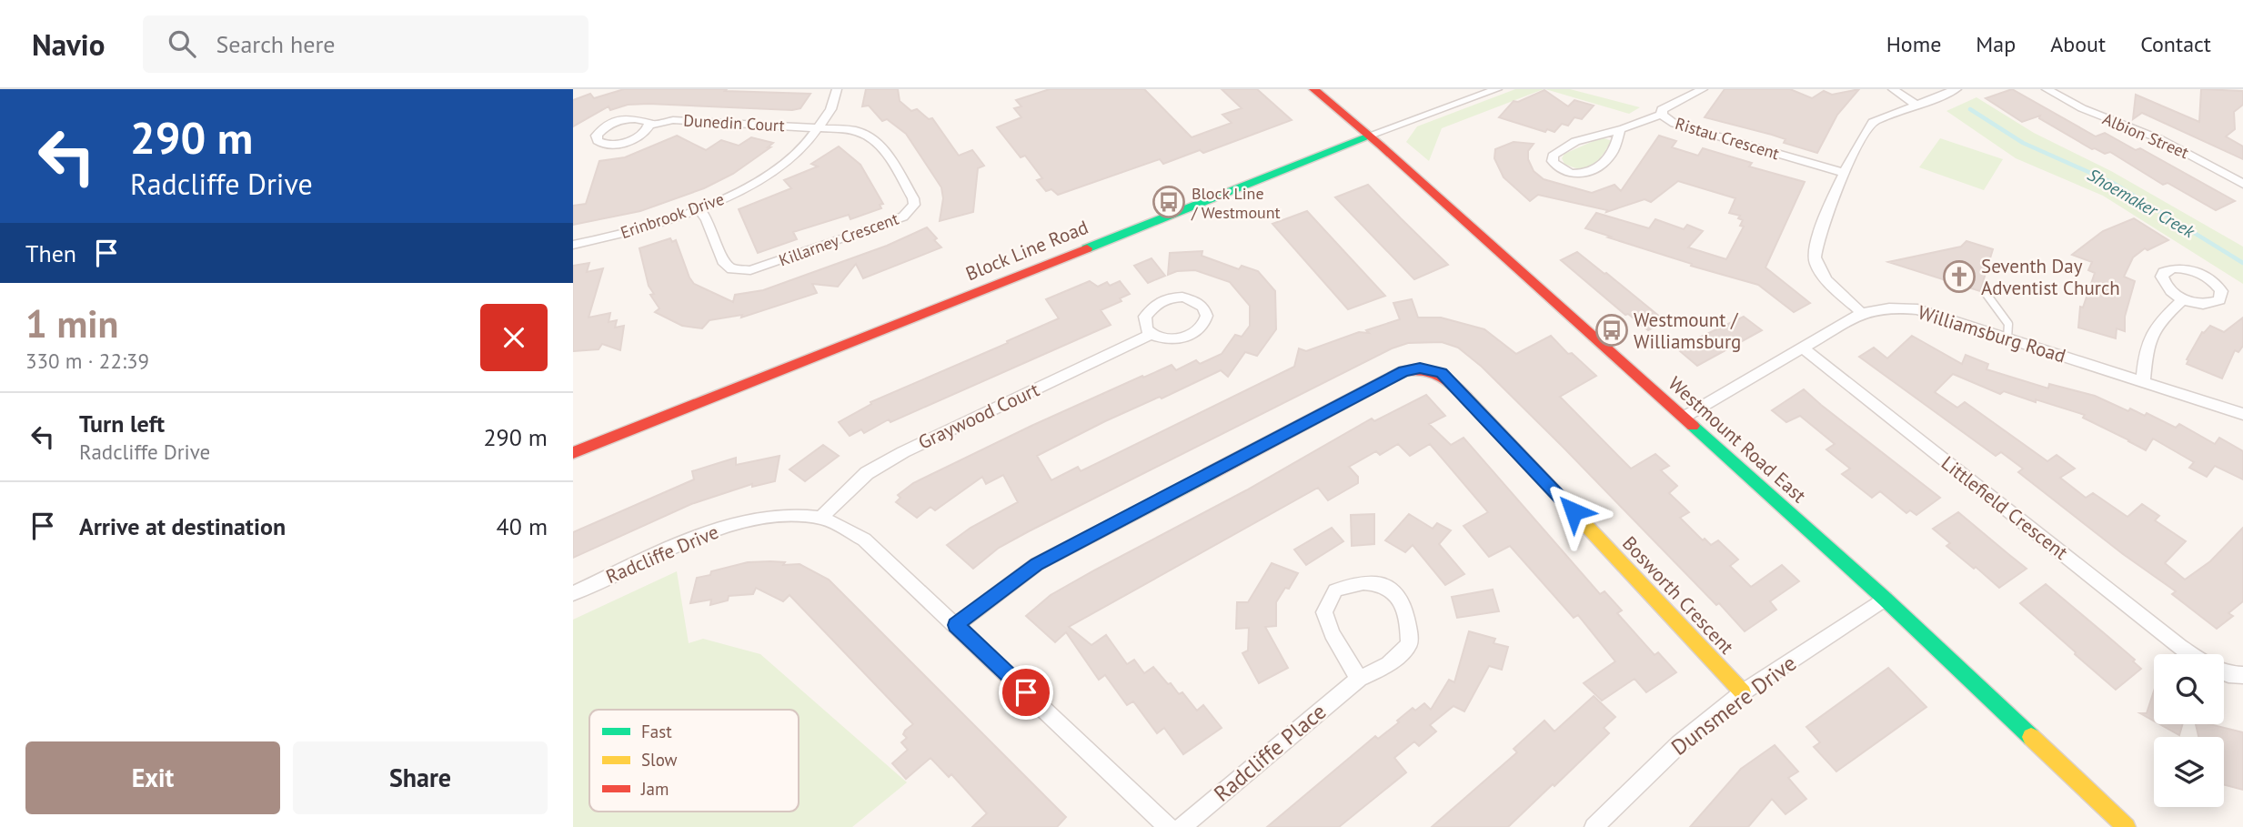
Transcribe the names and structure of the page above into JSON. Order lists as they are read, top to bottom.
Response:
{
  "streets": {
    "street": [
      "Dunedin Court",
      "Albion Street",
      "Ristau Crescent",
      "Erinbrook Drive",
      "Killarney Crescent",
      "Block Line Road",
      "Williamsburg Road",
      "Graywood Court",
      "Westmount Road East",
      "Littlefield Crescent",
      "Radcliffe Drive",
      "Bosworth Crescent",
      "Dunsmere Drive",
      "Radcliffe Place"
    ]
  },
  "crossings": [
    ["Dunedin Court", "Erinbrook Drive"],
    ["Dunedin Court", "Killarney Crescent"],
    ["Erinbrook Drive", "Killarney Crescent"],
    ["Block Line Road", "Westmount Road East"],
    ["Williamsburg Road", "Westmount Road East"],
    ["Williamsburg Road", "Littlefield Crescent"],
    ["Graywood Court", "Radcliffe Drive"],
    ["Westmount Road East", "Dunsmere Drive"],
    ["Radcliffe Drive", "Bosworth Crescent"],
    ["Bosworth Crescent", "Dunsmere Drive"]
  ],
  "water": ["Shoemaker Creek"],
  "places": {
    "bus stop": ["Block Line / Westmount", "Westmount / Williamsburg"],
    "church": ["Seventh Day Adventist Church"]
  },
  "legend": ["Fast", "Slow", "Jam"],
  "page": {
    "header": "Navio",
    "search": "Search here",
    "nav": [
      "Home",
      "Map",
      "About",
      "Contact"
    ],
    "turn": ["290 m", "Radcliffe Drive"],
    "then": "Then",
    "heading": ["1 min", "330 m · 22:39"],
    "list": [
      {
        "name": "Turn left",
        "note": "Radcliffe Drive",
        "value": "290 m"
      },
      {
        "name": "Arrive at destination",
        "value": "40 m"
      }
    ],
    "buttons": ["Exit", "Share"]
  }
}
